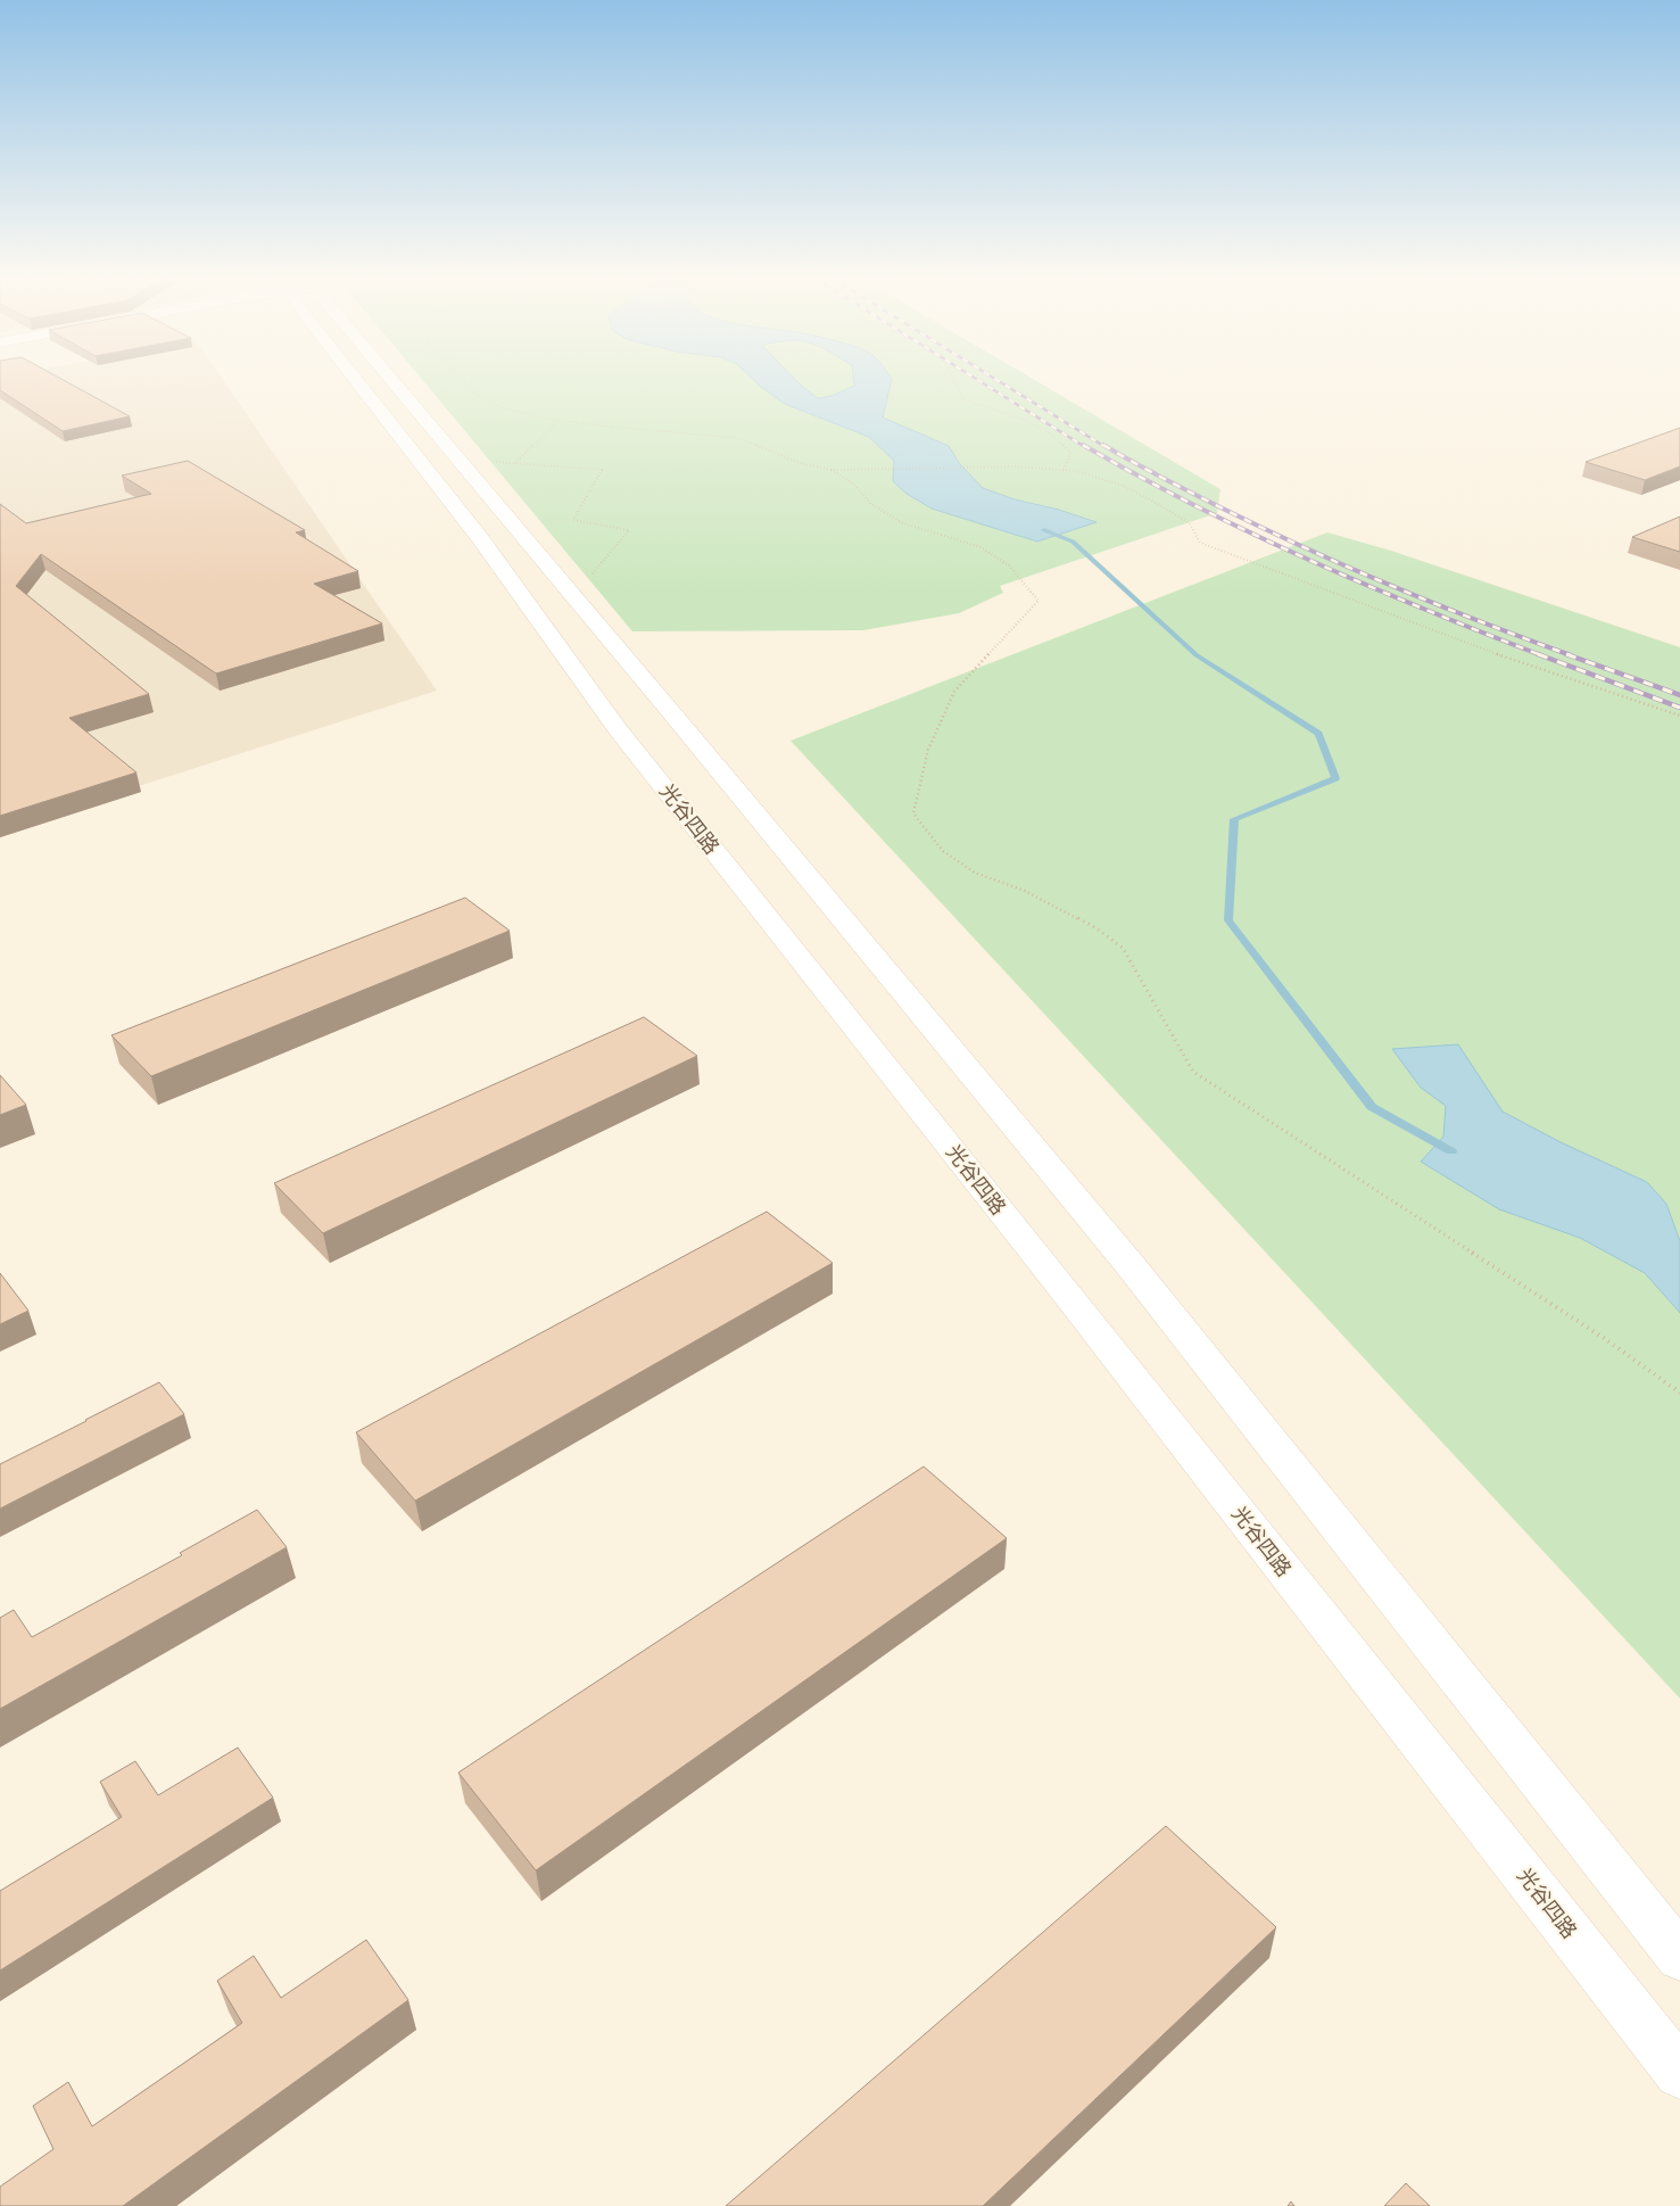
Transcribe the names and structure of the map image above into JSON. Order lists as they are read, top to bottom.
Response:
{
  "streets": {
    "main road": ["光谷四路"]
  }
}
